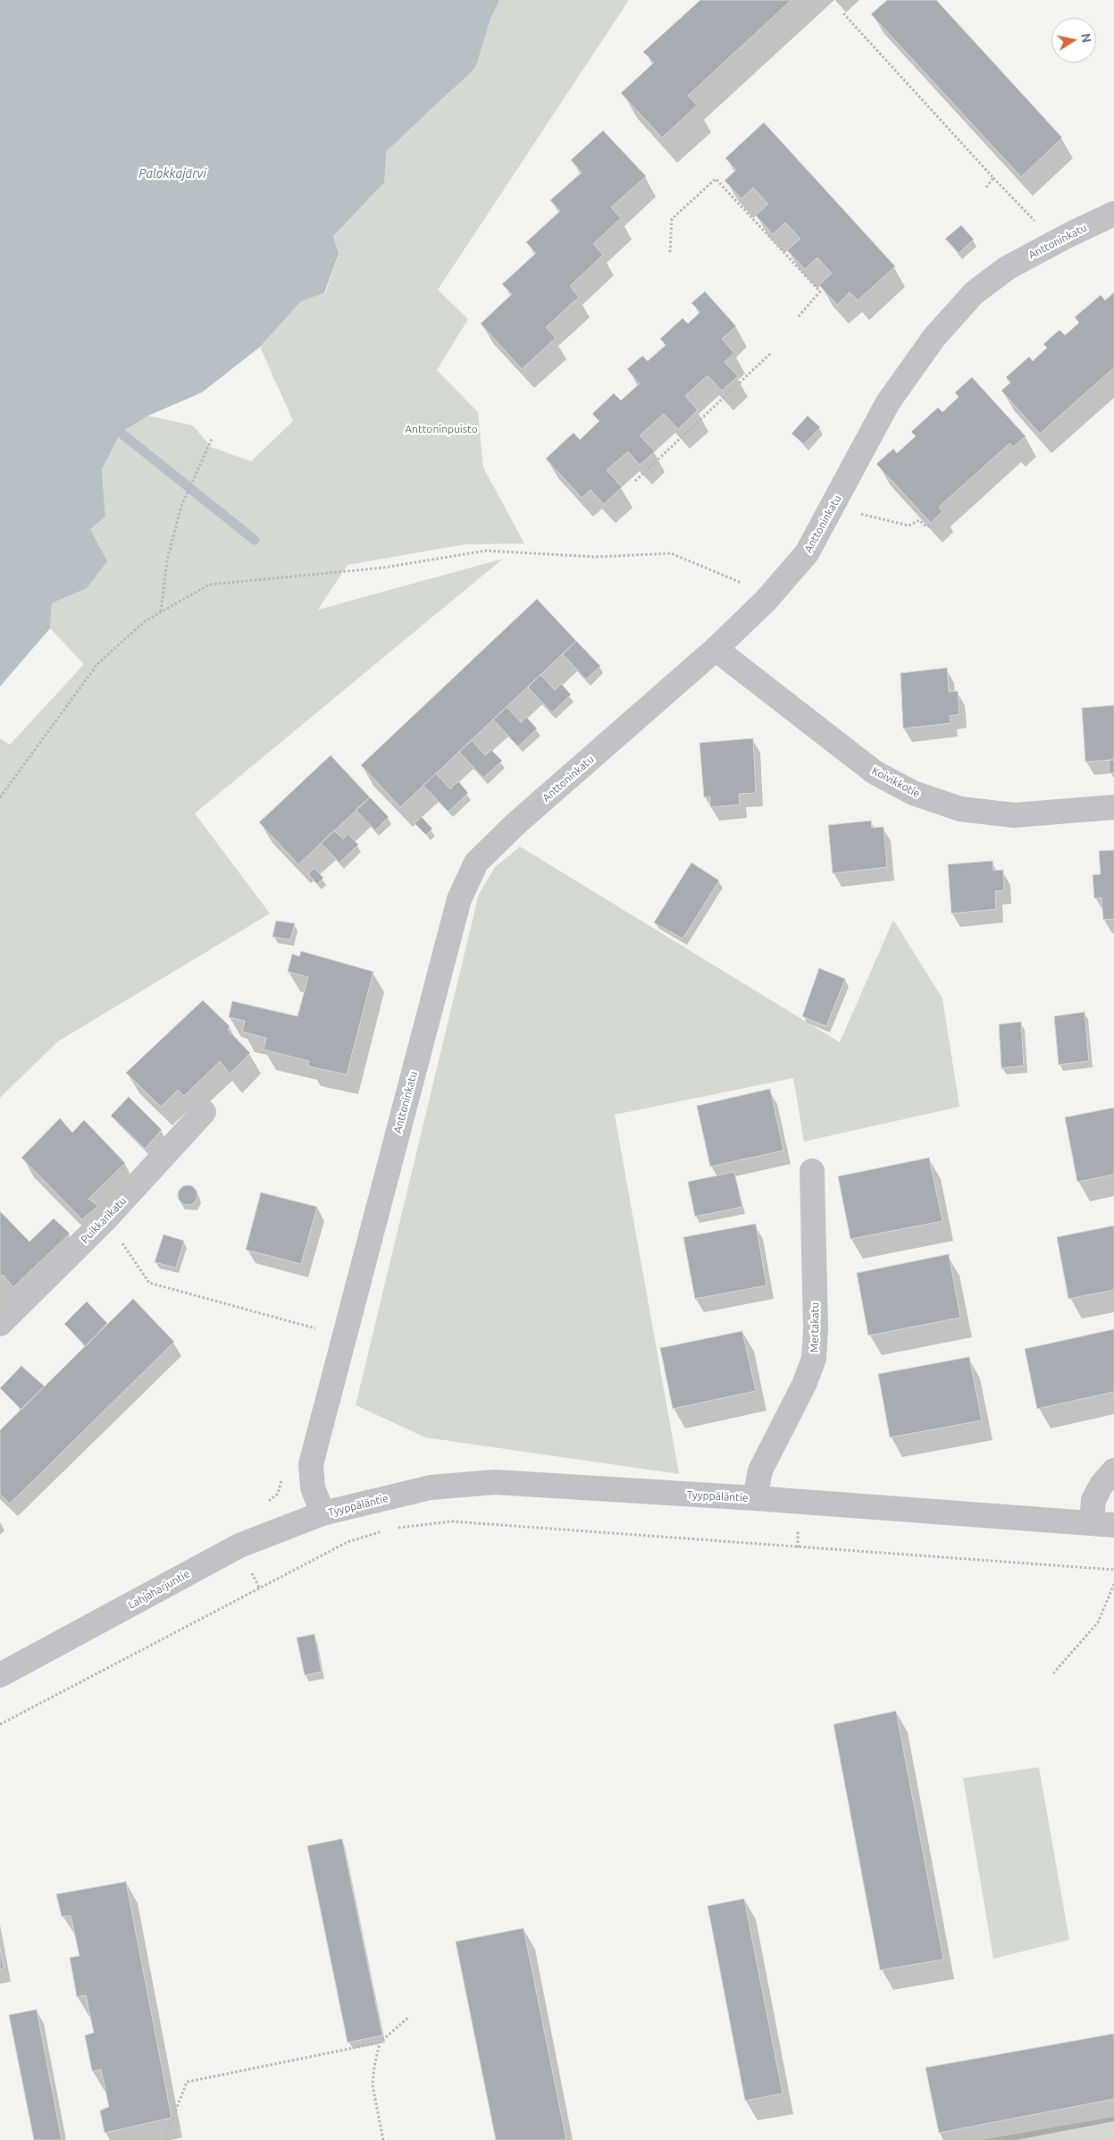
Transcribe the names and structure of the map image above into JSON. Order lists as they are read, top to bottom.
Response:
{
  "streets": {
    "street": [
      "Anttoninkatu",
      "Koivikkotie",
      "Puikkarikatu",
      "Mertakatu",
      "Tyyppäläntie",
      "Lahjaharjuntie"
    ]
  },
  "crossings": [
    ["Anttoninkatu", "Koivikkotie"],
    ["Anttoninkatu", "Tyyppäläntie"],
    ["Anttoninkatu", "Lahjaharjuntie"],
    ["Mertakatu", "Tyyppäläntie"],
    ["Tyyppäläntie", "Lahjaharjuntie"]
  ],
  "water": ["Palokkajärvi"],
  "parks": ["Anttoninpuisto"],
  "north": "right"
}
